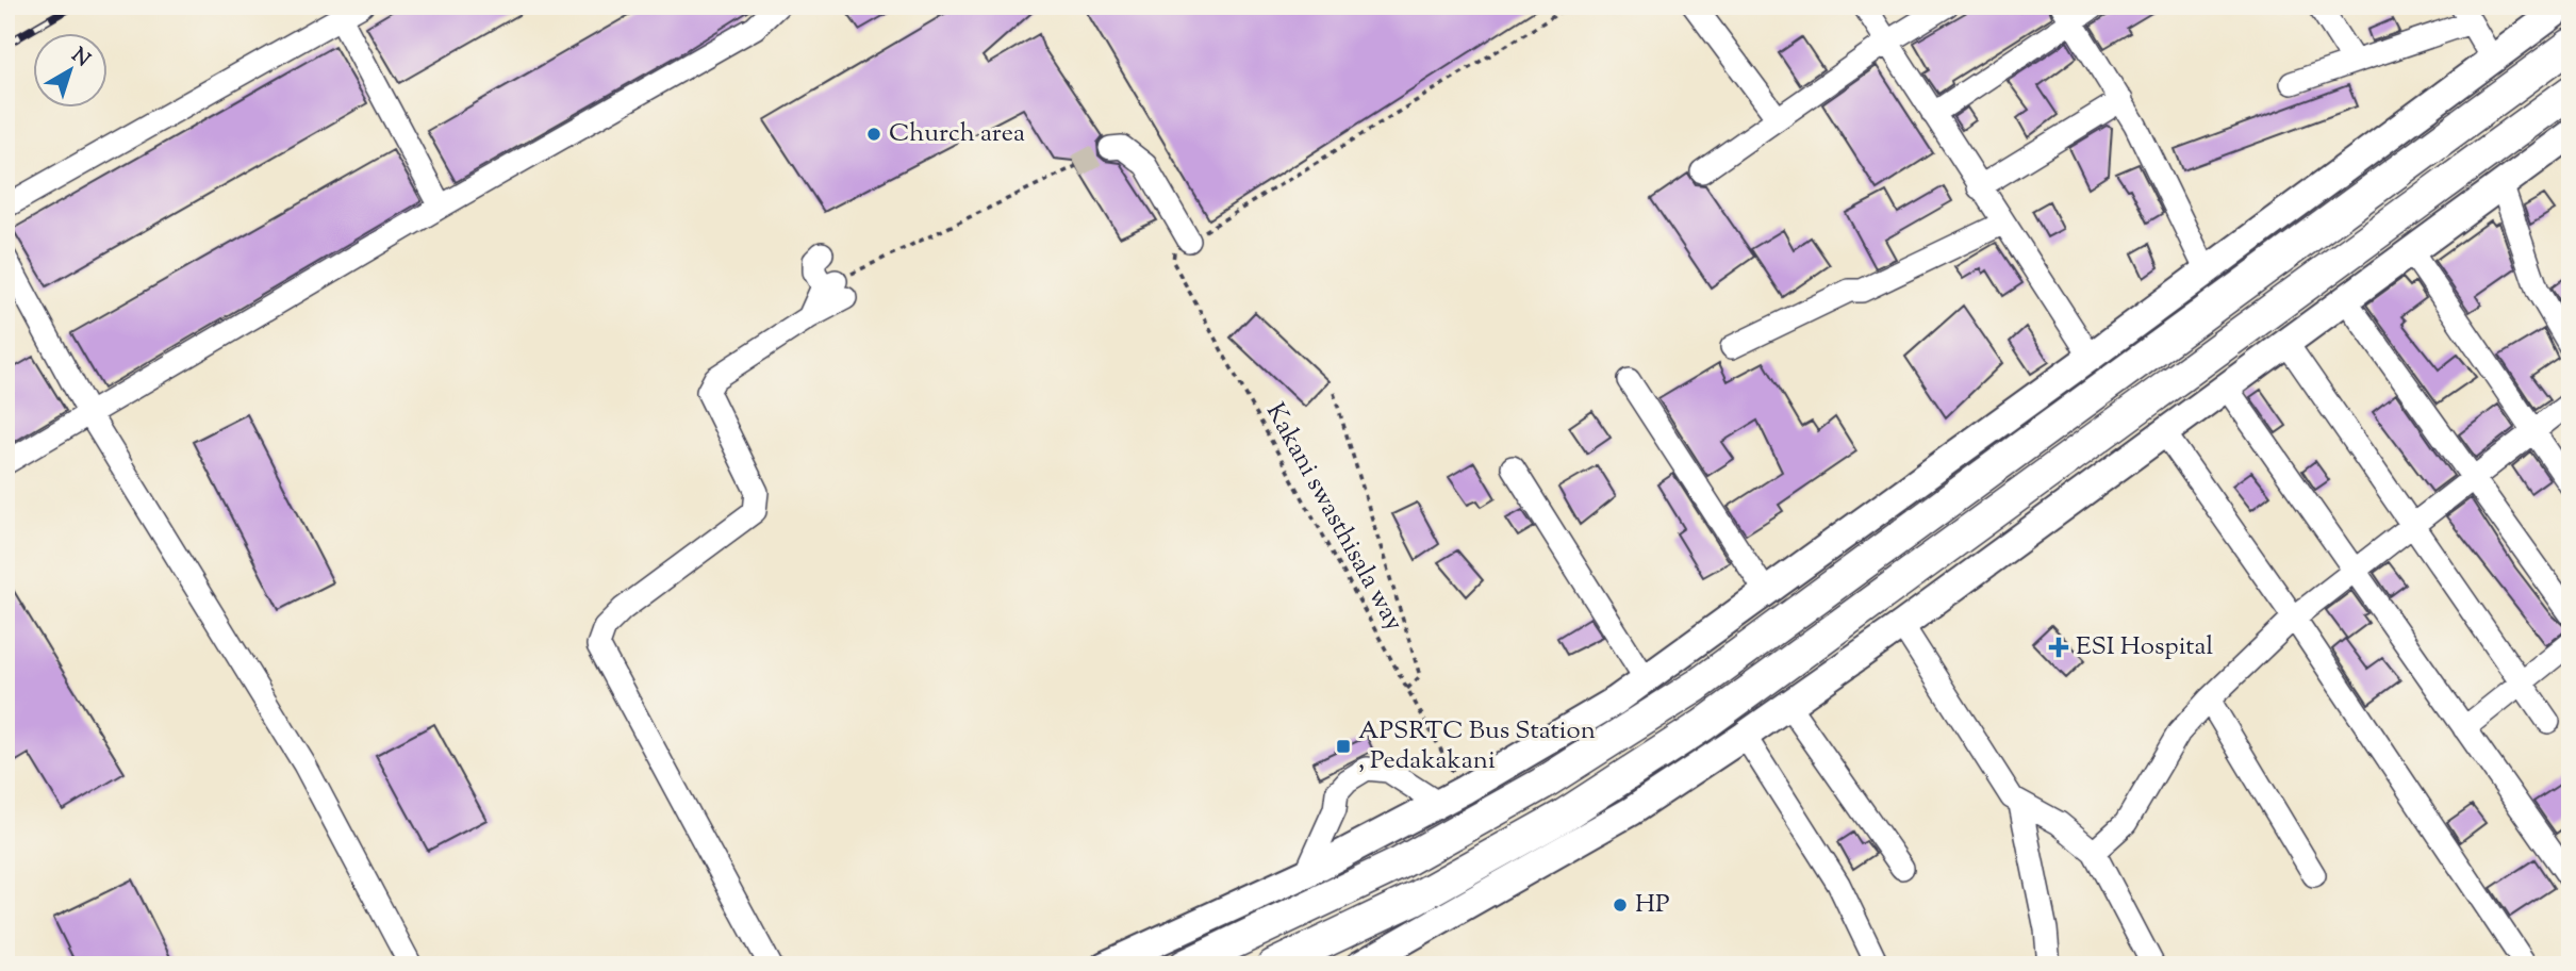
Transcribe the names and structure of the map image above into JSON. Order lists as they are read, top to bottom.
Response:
{
  "streets": {
    "path": ["Kakani swasthisala way"]
  },
  "places": {
    "other": ["Church area", "HP"],
    "health": ["ESI Hospital"],
    "transit": ["APSRTC Bus Station , Pedakakani"]
  },
  "north": "top right"
}
